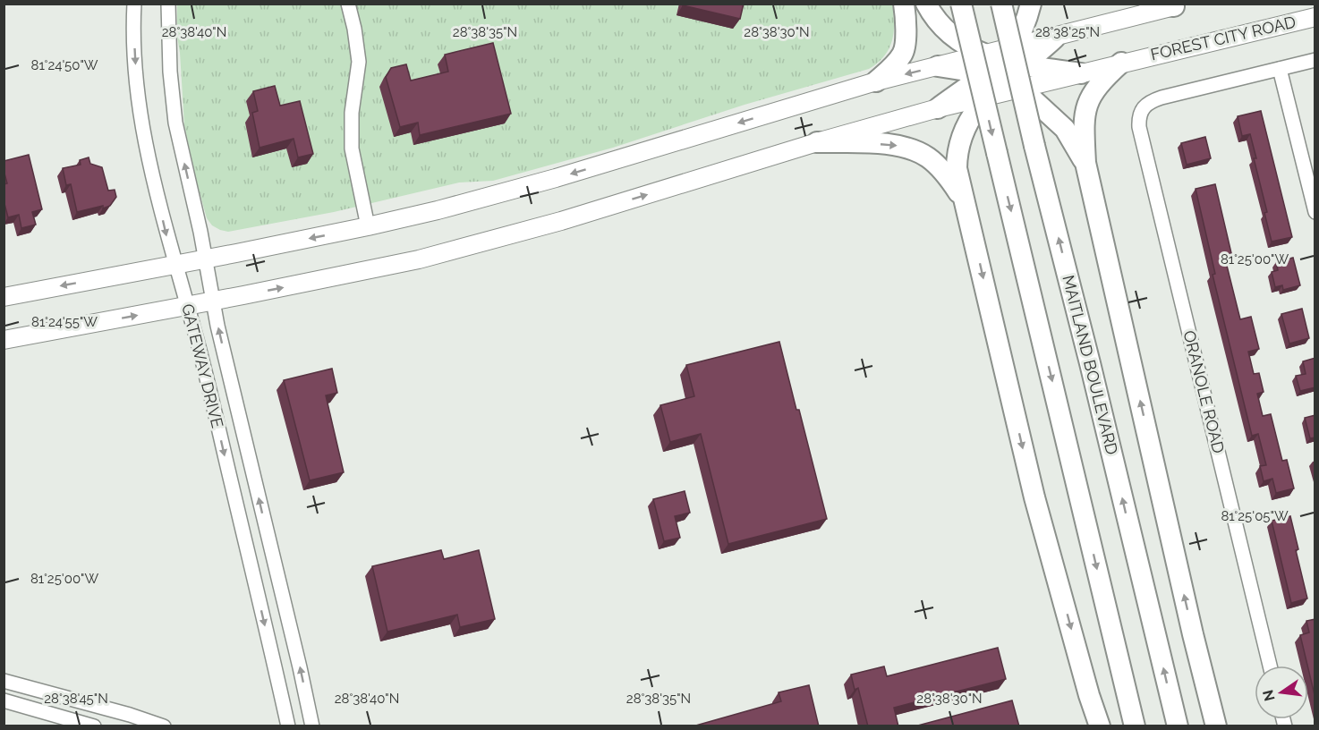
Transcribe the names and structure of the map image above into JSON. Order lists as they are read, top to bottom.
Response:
{
  "streets": {
    "highway": ["MAITLAND BOULEVARD"],
    "main road": ["FOREST CITY ROAD"],
    "street": ["GATEWAY DRIVE", "ORANOLE ROAD"]
  },
  "north": "left",
  "coordinates": [
    "28°38'40\"N",
    "28°38'35\"N",
    "28°38'30\"N",
    "28°38'25\"N",
    "81°24'50\"W",
    "81°25'00\"W",
    "81°24'55\"W",
    "81°25'05\"W",
    "28°38'45\"N"
  ]
}
